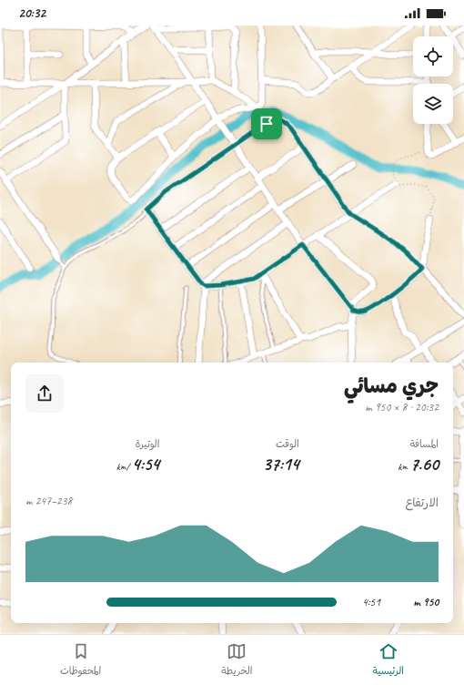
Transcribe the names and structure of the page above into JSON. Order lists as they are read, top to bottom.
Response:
{
  "page": {
    "status": "20:32",
    "heading": ["جري مسائي", "20:32 · 8 × 950 m"],
    "stats": [
      ["المسافة", "7.60 km"],
      ["الوقت", "37:14"],
      ["الوتيرة", "4:54 /km"]
    ],
    "chart": ["الارتفاع", "238–247 m"],
    "list": [
      {
        "name": "950 m",
        "note": "4:51"
      }
    ],
    "tabs": ["الرئيسية", "الخريطة", "المحفوظات"]
  }
}
